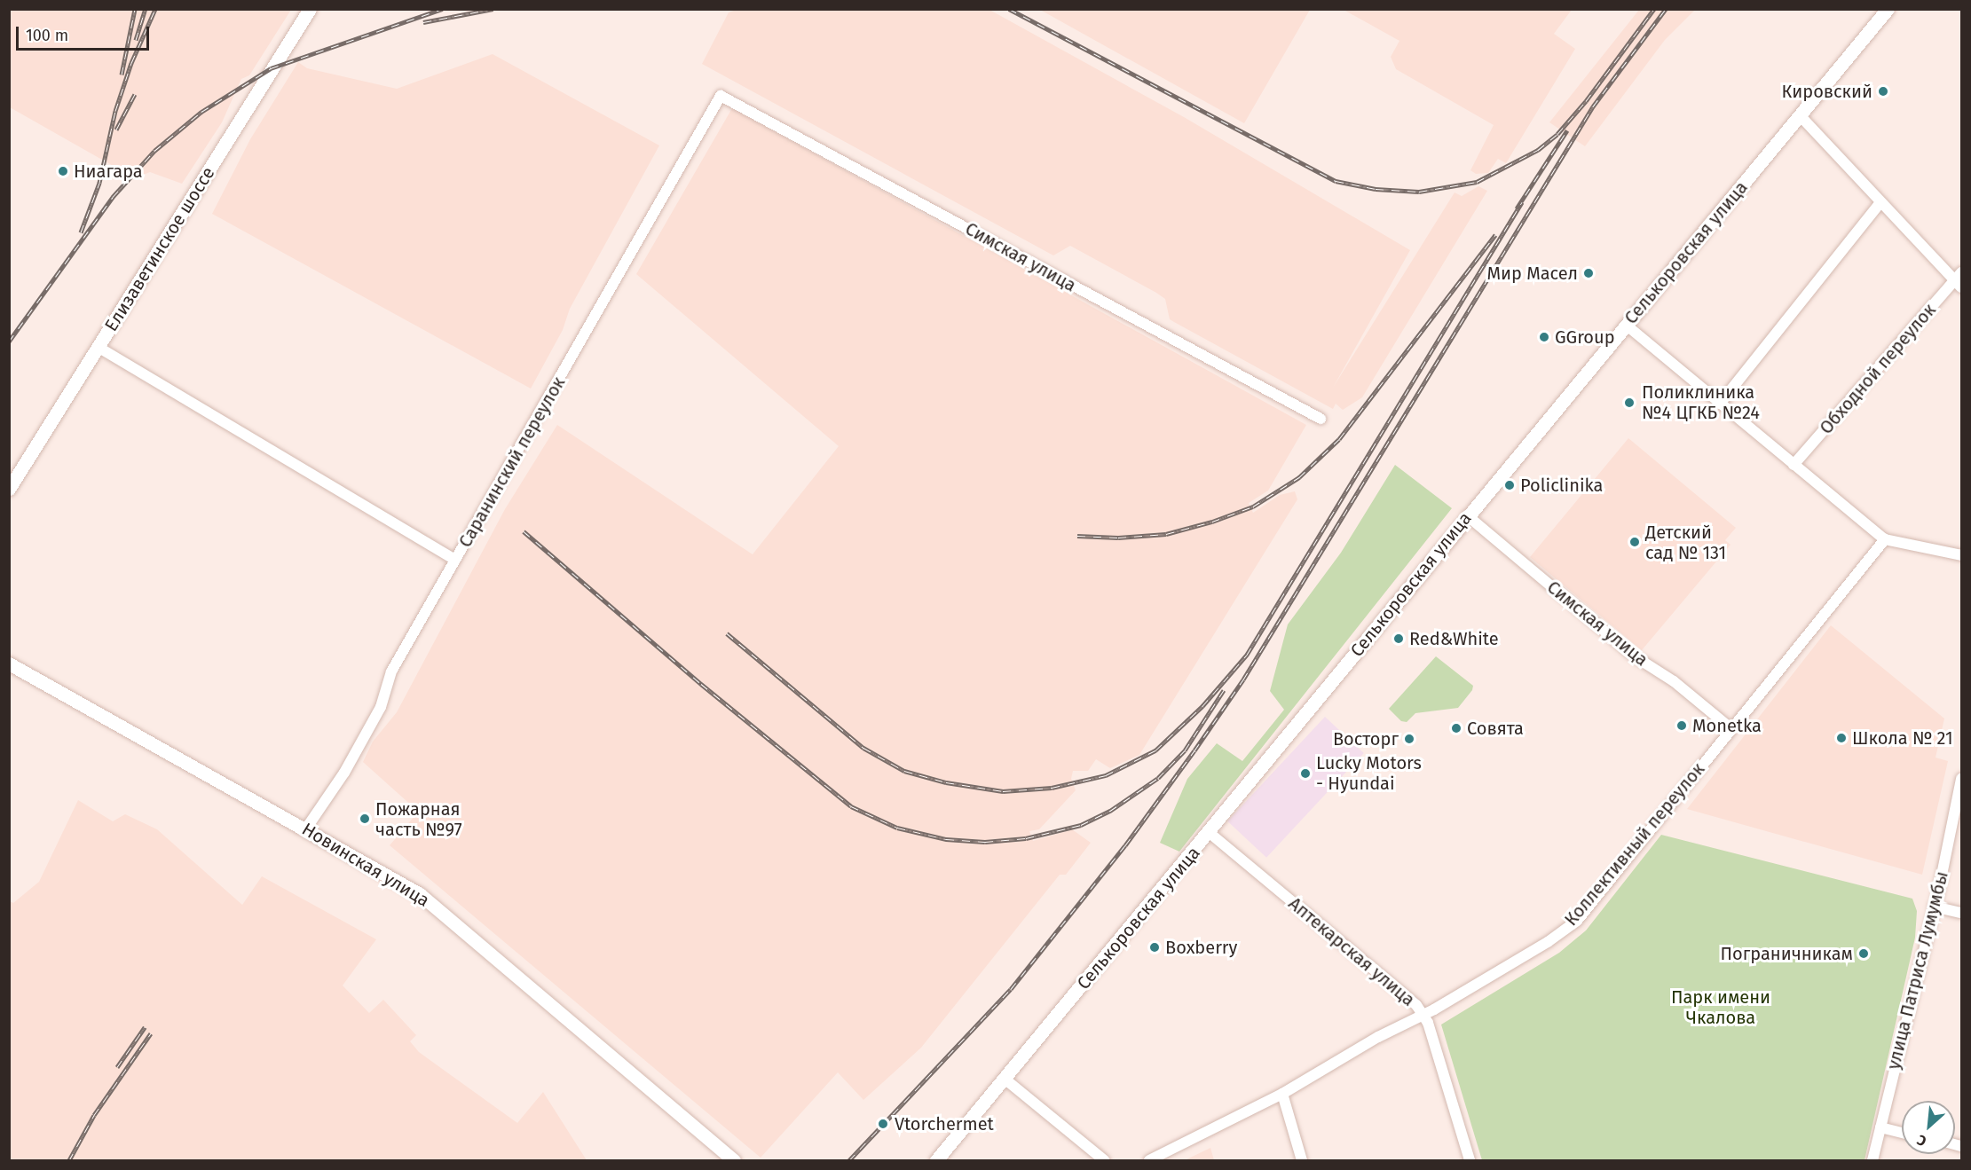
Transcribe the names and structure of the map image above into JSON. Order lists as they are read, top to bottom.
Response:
{
  "streets": {
    "main road": ["Елизаветинское шоссе", "Селькоровская улица", "Новинская улица"],
    "street": [
      "Симская улица",
      "Обходной переулок",
      "Саранинский переулок",
      "Коллективный переулок",
      "Аптекарская улица",
      "улица Патриса Лумумбы"
    ]
  },
  "crossings": [
    ["Селькоровская улица", "Симская улица"],
    ["Селькоровская улица", "Аптекарская улица"],
    ["Симская улица", "Саранинский переулок"],
    ["Симская улица", "Коллективный переулок"],
    ["Саранинский переулок", "Новинская улица"],
    ["Коллективный переулок", "Аптекарская улица"]
  ],
  "parks": ["Парк имени Чкалова"],
  "places": [
    "Кировский",
    "Ниагара",
    "Мир Масел",
    "GGroup",
    "Поликлиника №4 ЦГКБ №24",
    "Policlinika",
    "Детский сад № 131",
    "Red&White",
    "Monetka",
    "Совята",
    "Школа № 21",
    "Восторг",
    "Lucky Motors - Hyundai",
    "Пожарная часть №97",
    "Boxberry",
    "Пограничникам",
    "Vtorchermet"
  ],
  "scale_bar": "100 m",
  "north": "bottom left"
}
